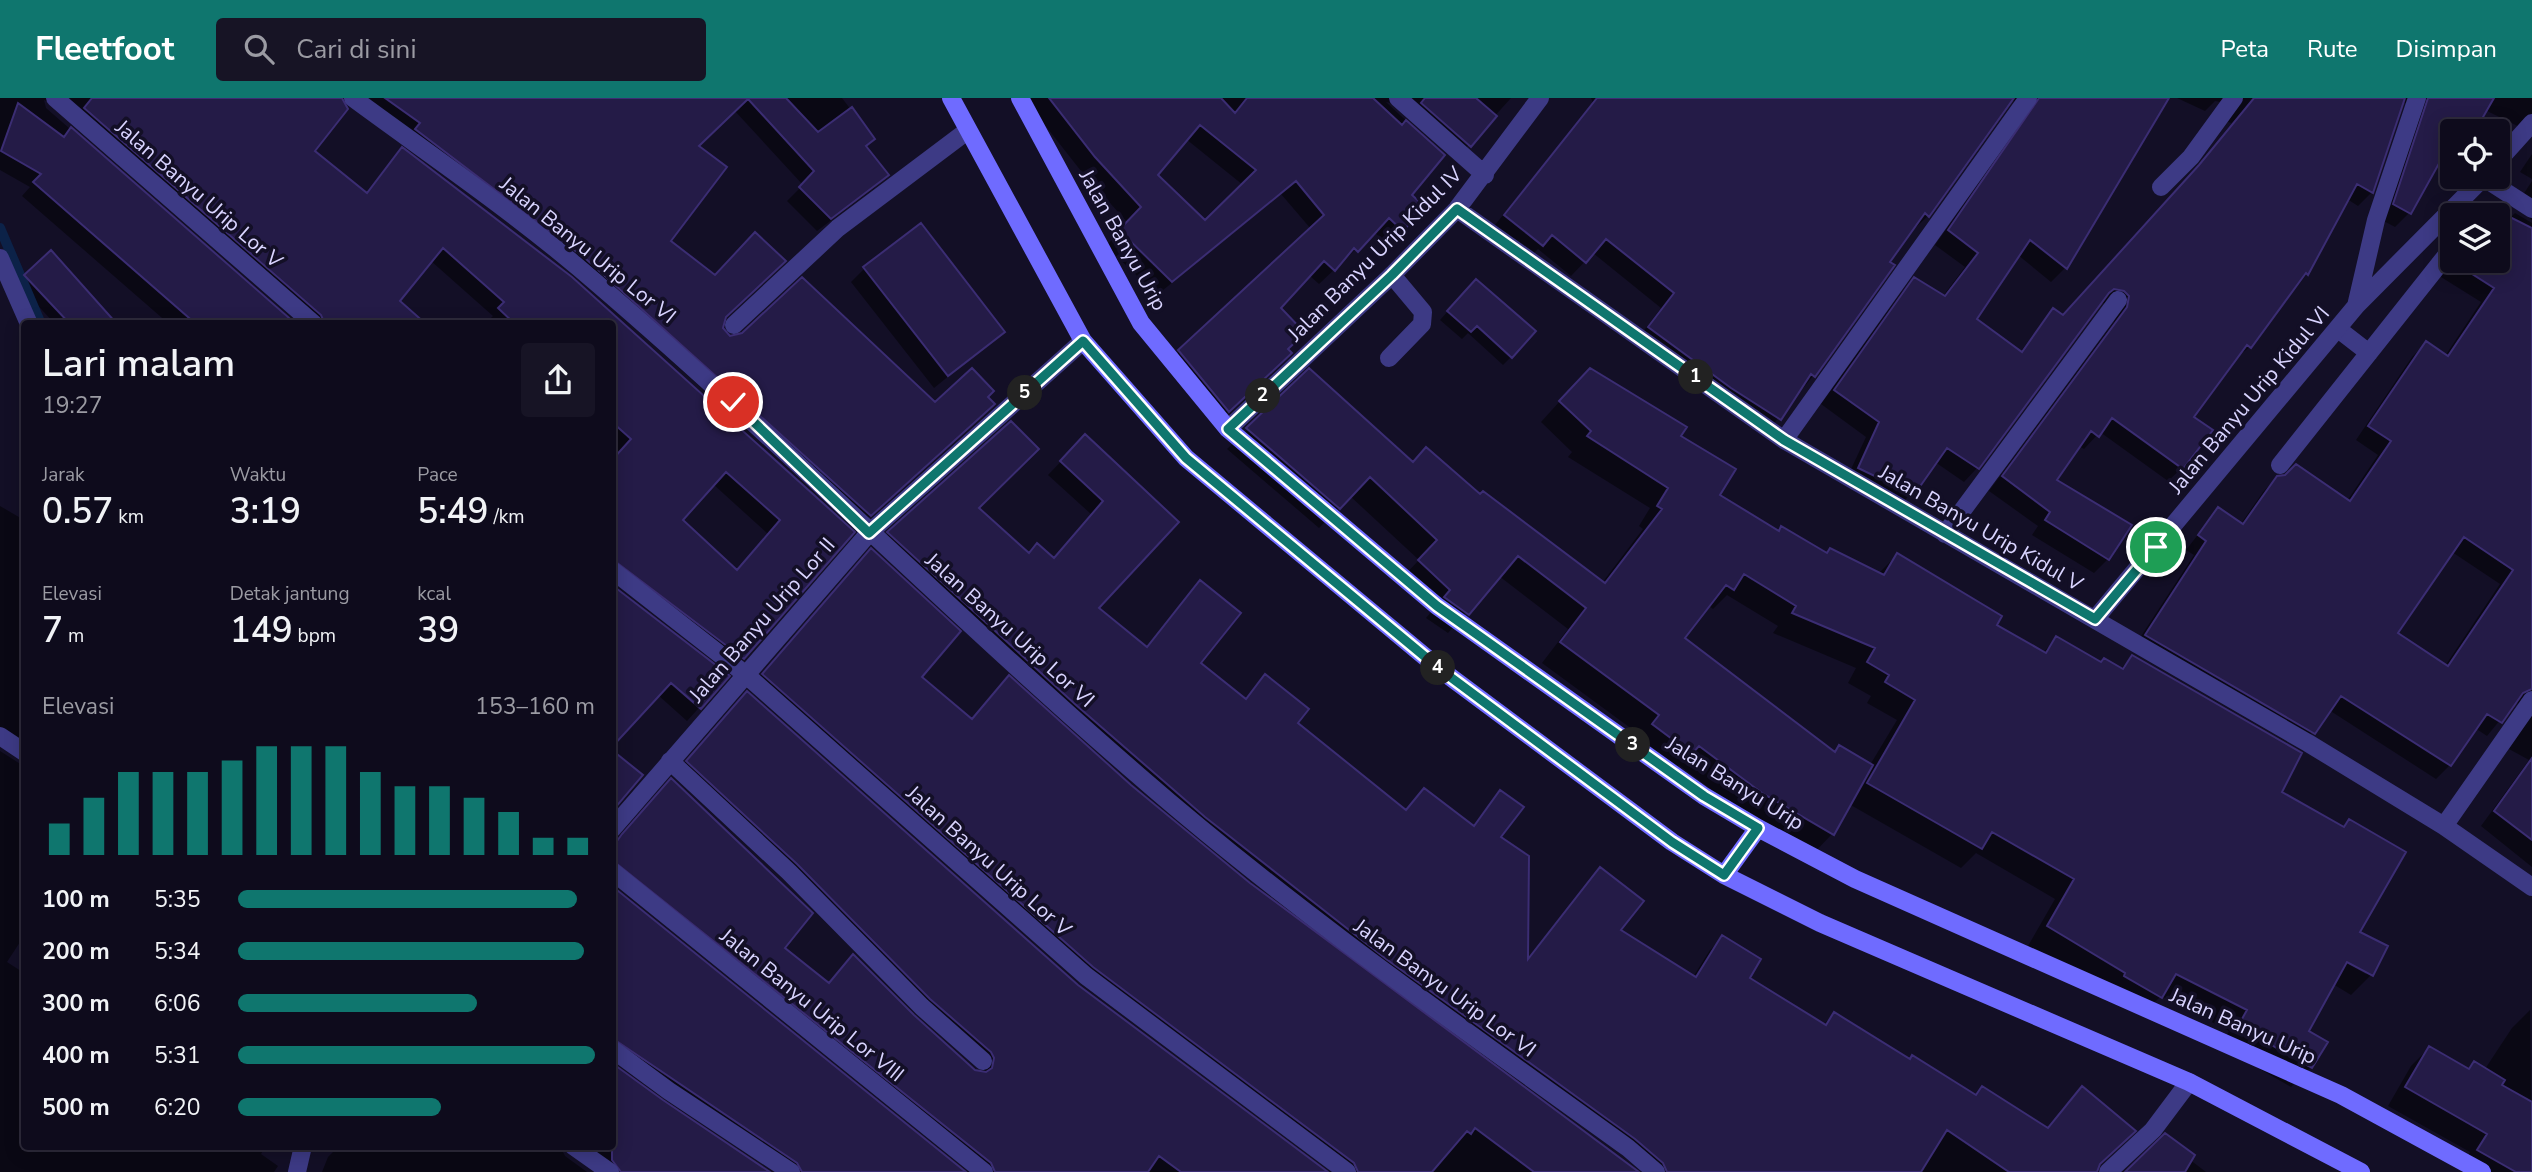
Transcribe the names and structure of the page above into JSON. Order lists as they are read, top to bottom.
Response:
{
  "streets": {
    "main road": ["Jalan Banyu Urip"],
    "street": [
      "Jalan Banyu Urip Lor V",
      "Jalan Banyu Urip Lor VI",
      "Jalan Banyu Urip Kidul IV",
      "Jalan Banyu Urip Kidul VI",
      "Jalan Banyu Urip Kidul V",
      "Jalan Banyu Urip Lor II",
      "Jalan Banyu Urip Lor VIII"
    ]
  },
  "crossings": [
    ["Jalan Banyu Urip Lor V", "Jalan Banyu Urip Lor II"],
    ["Jalan Banyu Urip", "Jalan Banyu Urip Kidul IV"],
    ["Jalan Banyu Urip Lor VI", "Jalan Banyu Urip Lor II"],
    ["Jalan Banyu Urip Kidul IV", "Jalan Banyu Urip Kidul V"],
    ["Jalan Banyu Urip Kidul VI", "Jalan Banyu Urip Kidul V"]
  ],
  "page": {
    "header": "Fleetfoot",
    "search": "Cari di sini",
    "nav": ["Peta", "Rute", "Disimpan"],
    "heading": ["Lari malam", "19:27"],
    "pins": [
      "1",
      "5",
      "2",
      "4",
      "3"
    ],
    "stats": [
      ["Jarak", "0.57 km"],
      ["Waktu", "3:19"],
      ["Pace", "5:49 /km"],
      ["Elevasi", "7 m"],
      ["Detak jantung", "149 bpm"],
      ["kcal", "39"]
    ],
    "chart": ["Elevasi", "153–160 m"],
    "list": [
      {
        "name": "100 m",
        "note": "5:35"
      },
      {
        "name": "200 m",
        "note": "5:34"
      },
      {
        "name": "300 m",
        "note": "6:06"
      },
      {
        "name": "400 m",
        "note": "5:31"
      },
      {
        "name": "500 m",
        "note": "6:20"
      }
    ]
  }
}
